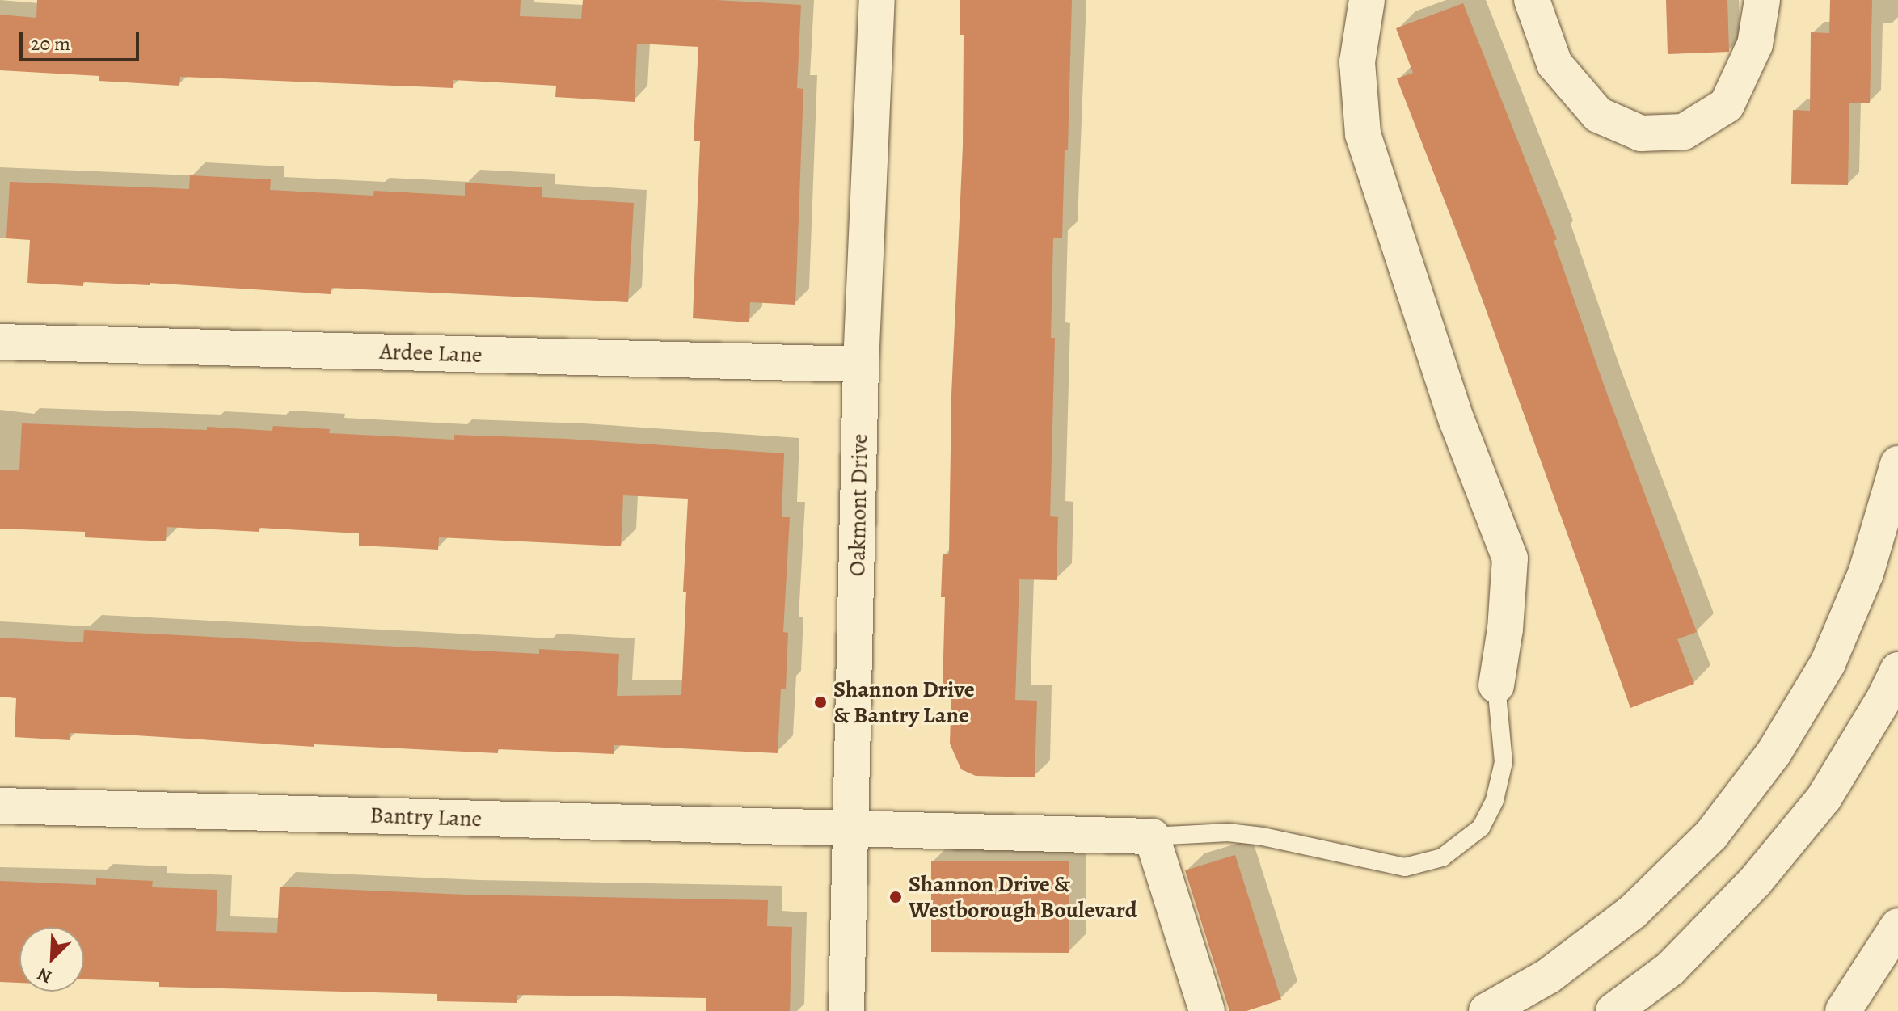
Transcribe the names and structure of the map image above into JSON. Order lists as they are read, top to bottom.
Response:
{
  "streets": {
    "street": ["Ardee Lane", "Oakmont Drive", "Bantry Lane"]
  },
  "crossings": [
    ["Ardee Lane", "Oakmont Drive"],
    ["Oakmont Drive", "Bantry Lane"]
  ],
  "places": ["Shannon Drive & Bantry Lane", "Shannon Drive & Westborough Boulevard"],
  "scale_bar": "20 m",
  "north": "bottom left"
}
